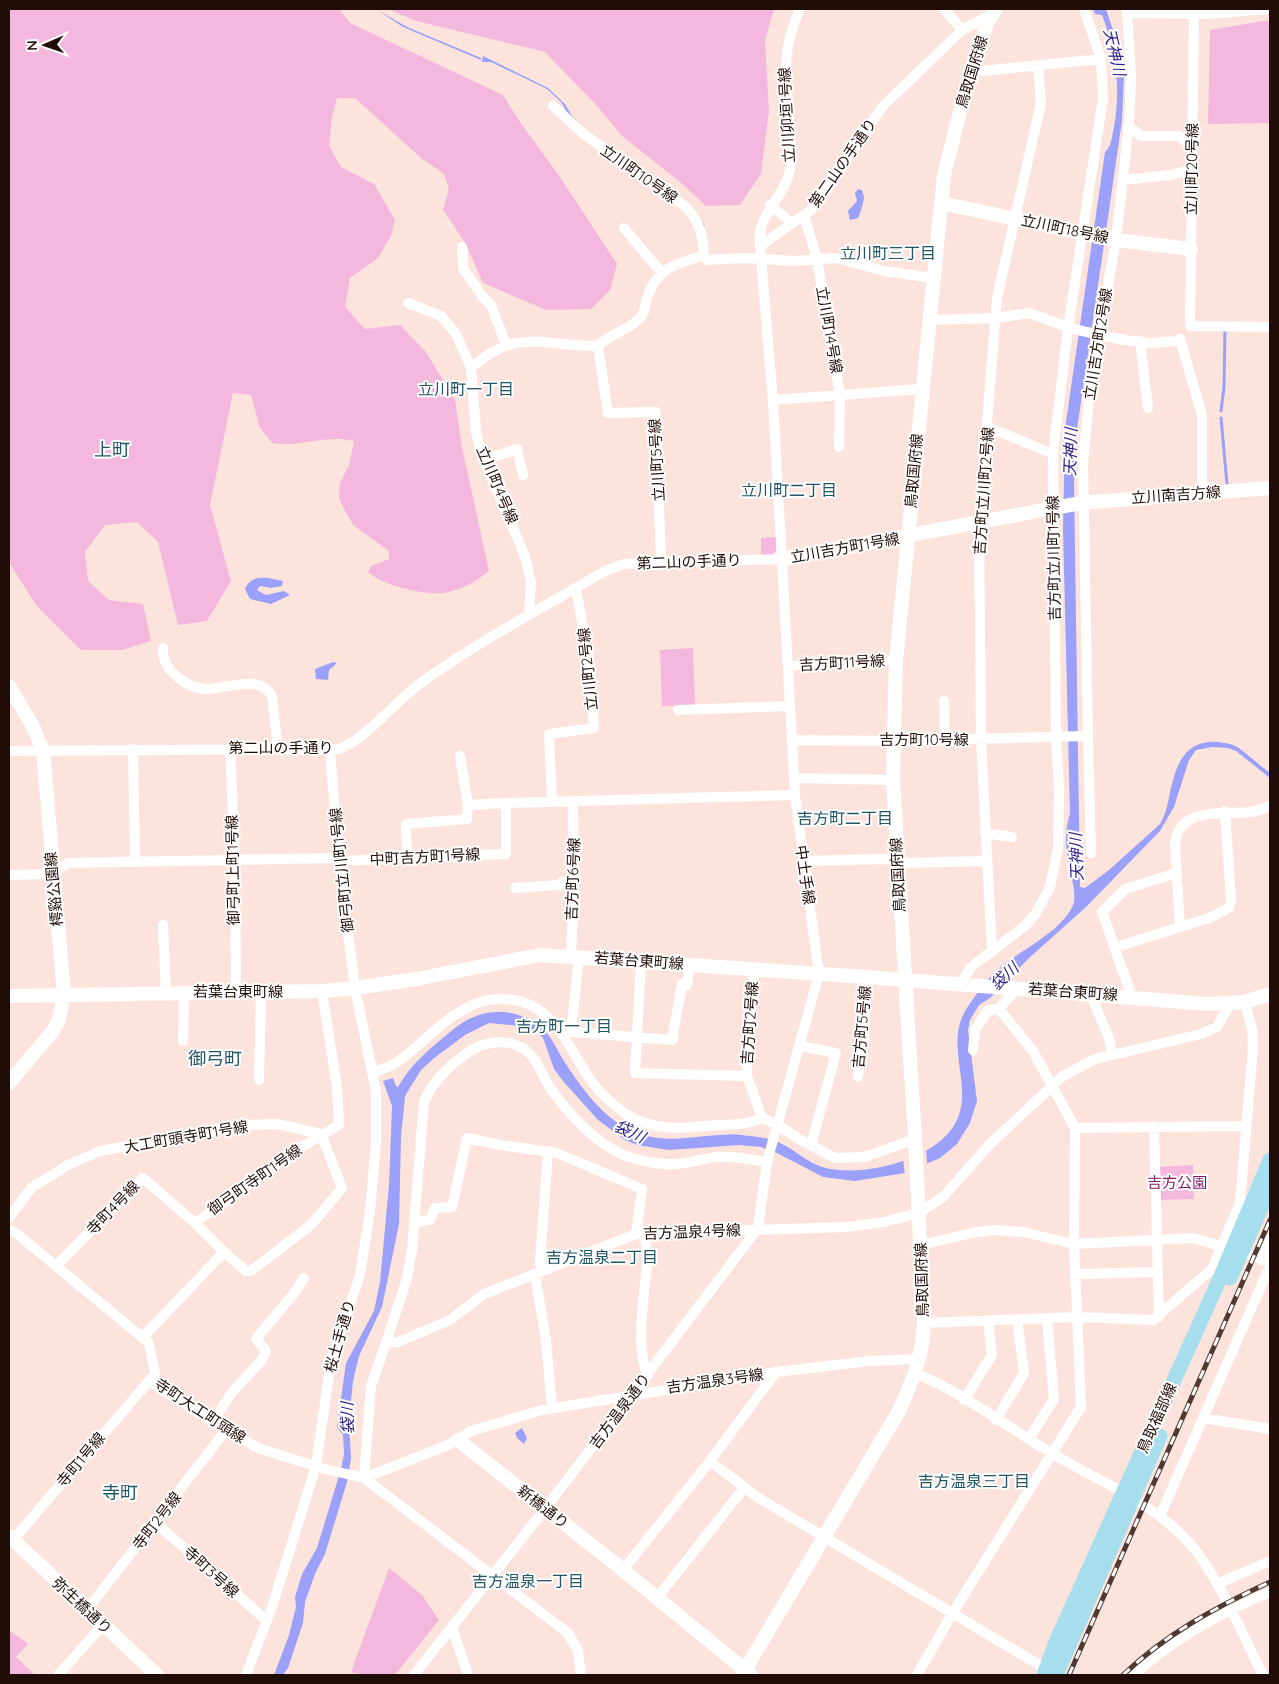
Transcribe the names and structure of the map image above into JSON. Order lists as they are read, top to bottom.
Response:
{
  "streets": {
    "main road": [
      "鳥取国府線",
      "立川町18号線",
      "立川南吉方線",
      "立川吉方町1号線",
      "樗谿公園線",
      "若葉台東町線",
      "鳥取福部線",
      "新橋通り",
      "弥生橋通り"
    ],
    "street": [
      "立川卯垣1号線",
      "第二山の手通り",
      "立川町20号線",
      "立川町10号線",
      "立川町14号線",
      "立川吉方町2号線",
      "立川町5号線",
      "立川町4号線",
      "吉方町立川町2号線",
      "吉方町立川町1号線",
      "吉方町11号線",
      "立川町2号線",
      "吉方町10号線",
      "中町吉方町1号線",
      "御弓町上町1号線",
      "御弓町立川町1号線",
      "中土手線",
      "吉方町6号線",
      "吉方町2号線",
      "吉方町5号線",
      "大工町頭寺町1号線",
      "御弓町寺町1号線",
      "寺町4号線",
      "吉方温泉4号線",
      "桜土手通り",
      "吉方温泉3号線",
      "寺町大工町頭線",
      "吉方温泉通り",
      "寺町1号線",
      "寺町2号線",
      "寺町3号線"
    ]
  },
  "crossings": [
    ["鳥取国府線", "第二山の手通り"],
    ["鳥取国府線", "立川町18号線"],
    ["鳥取国府線", "立川吉方町1号線"],
    ["鳥取国府線", "吉方町11号線"],
    ["鳥取国府線", "吉方町10号線"],
    ["鳥取国府線", "若葉台東町線"],
    ["鳥取国府線", "吉方温泉4号線"],
    ["鳥取国府線", "吉方温泉3号線"],
    ["鳥取国府線", "新橋通り"],
    ["立川卯垣1号線", "第二山の手通り"],
    ["第二山の手通り", "立川町14号線"],
    ["第二山の手通り", "立川町5号線"],
    ["第二山の手通り", "立川町4号線"],
    ["第二山の手通り", "立川吉方町1号線"],
    ["第二山の手通り", "立川町2号線"],
    ["第二山の手通り", "御弓町上町1号線"],
    ["第二山の手通り", "御弓町立川町1号線"],
    ["第二山の手通り", "中土手線"],
    ["第二山の手通り", "樗谿公園線"],
    ["立川町20号線", "立川町18号線"],
    ["立川町18号線", "立川吉方町2号線"],
    ["立川町18号線", "吉方町立川町2号線"],
    ["立川町18号線", "吉方町立川町1号線"],
    ["立川吉方町2号線", "立川南吉方線"],
    ["立川吉方町2号線", "吉方町10号線"],
    ["吉方町立川町2号線", "吉方町立川町1号線"],
    ["吉方町立川町2号線", "吉方町10号線"],
    ["立川南吉方線", "吉方町立川町1号線"],
    ["立川吉方町1号線", "中土手線"],
    ["吉方町立川町1号線", "吉方町10号線"],
    ["吉方町立川町1号線", "若葉台東町線"],
    ["吉方町11号線", "中土手線"],
    ["吉方町10号線", "中土手線"],
    ["中町吉方町1号線", "御弓町上町1号線"],
    ["中町吉方町1号線", "御弓町立川町1号線"],
    ["中町吉方町1号線", "樗谿公園線"],
    ["御弓町上町1号線", "若葉台東町線"],
    ["御弓町立川町1号線", "若葉台東町線"],
    ["御弓町立川町1号線", "桜土手通り"],
    ["中土手線", "若葉台東町線"],
    ["中土手線", "吉方温泉通り"],
    ["吉方町6号線", "若葉台東町線"],
    ["樗谿公園線", "若葉台東町線"],
    ["若葉台東町線", "吉方町2号線"],
    ["若葉台東町線", "吉方町5号線"],
    ["若葉台東町線", "御弓町寺町1号線"],
    ["若葉台東町線", "吉方温泉4号線"],
    ["若葉台東町線", "桜土手通り"],
    ["大工町頭寺町1号線", "御弓町寺町1号線"],
    ["御弓町寺町1号線", "寺町4号線"],
    ["寺町4号線", "寺町大工町頭線"],
    ["吉方温泉4号線", "吉方温泉通り"],
    ["桜土手通り", "寺町大工町頭線"],
    ["桜土手通り", "寺町3号線"],
    ["吉方温泉3号線", "吉方温泉通り"],
    ["吉方温泉3号線", "新橋通り"],
    ["寺町大工町頭線", "寺町1号線"],
    ["寺町大工町頭線", "寺町2号線"],
    ["吉方温泉通り", "新橋通り"],
    ["寺町1号線", "弥生橋通り"],
    ["寺町2号線", "寺町3号線"],
    ["寺町2号線", "弥生橋通り"]
  ],
  "districts": [
    "立川町三丁目",
    "立川町一丁目",
    "上町",
    "立川町二丁目",
    "吉方町二丁目",
    "吉方町一丁目",
    "御弓町",
    "吉方温泉二丁目",
    "吉方温泉三丁目",
    "寺町",
    "吉方温泉一丁目"
  ],
  "water": ["天神川", "袋川"],
  "parks": ["吉方公園"],
  "north": "left"
}
